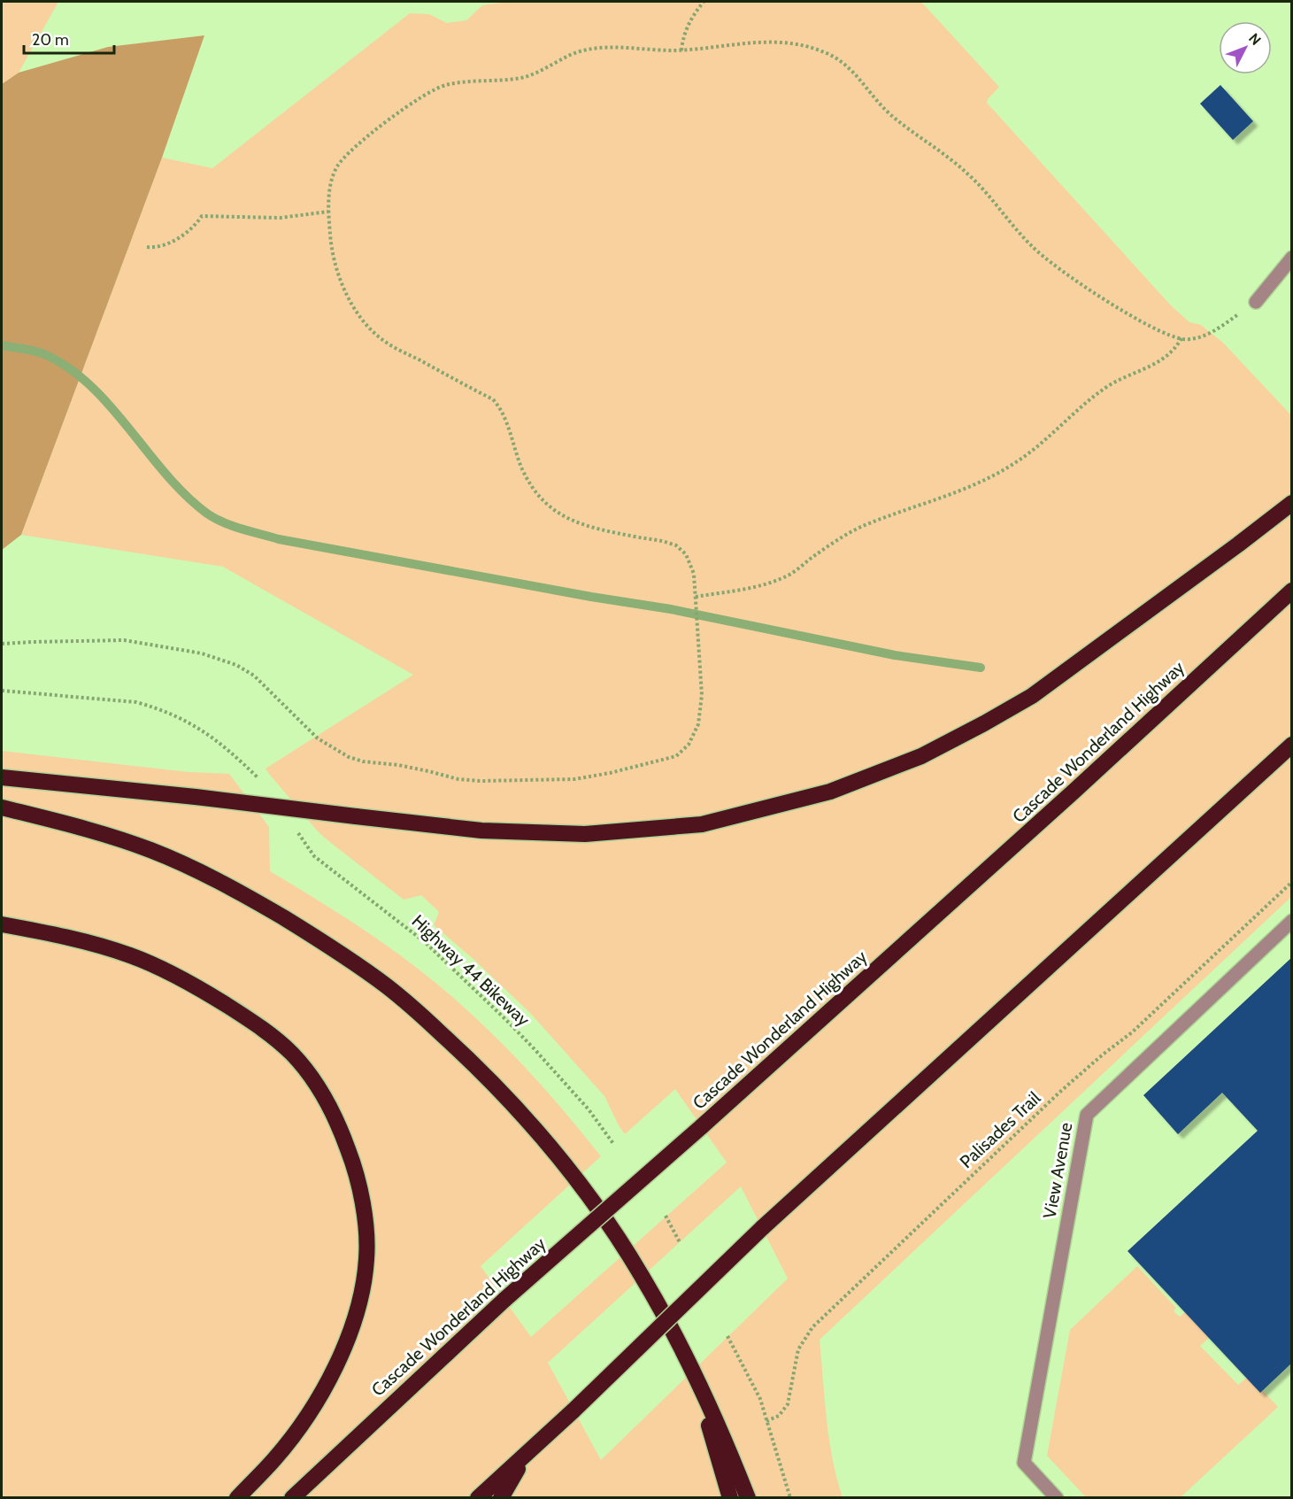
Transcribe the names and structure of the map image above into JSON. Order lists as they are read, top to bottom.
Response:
{
  "streets": {
    "highway": ["Cascade Wonderland Highway"],
    "street": ["View Avenue"],
    "path": ["Highway 44 Bikeway", "Palisades Trail"]
  },
  "scale_bar": "20 m",
  "north": "top right"
}
